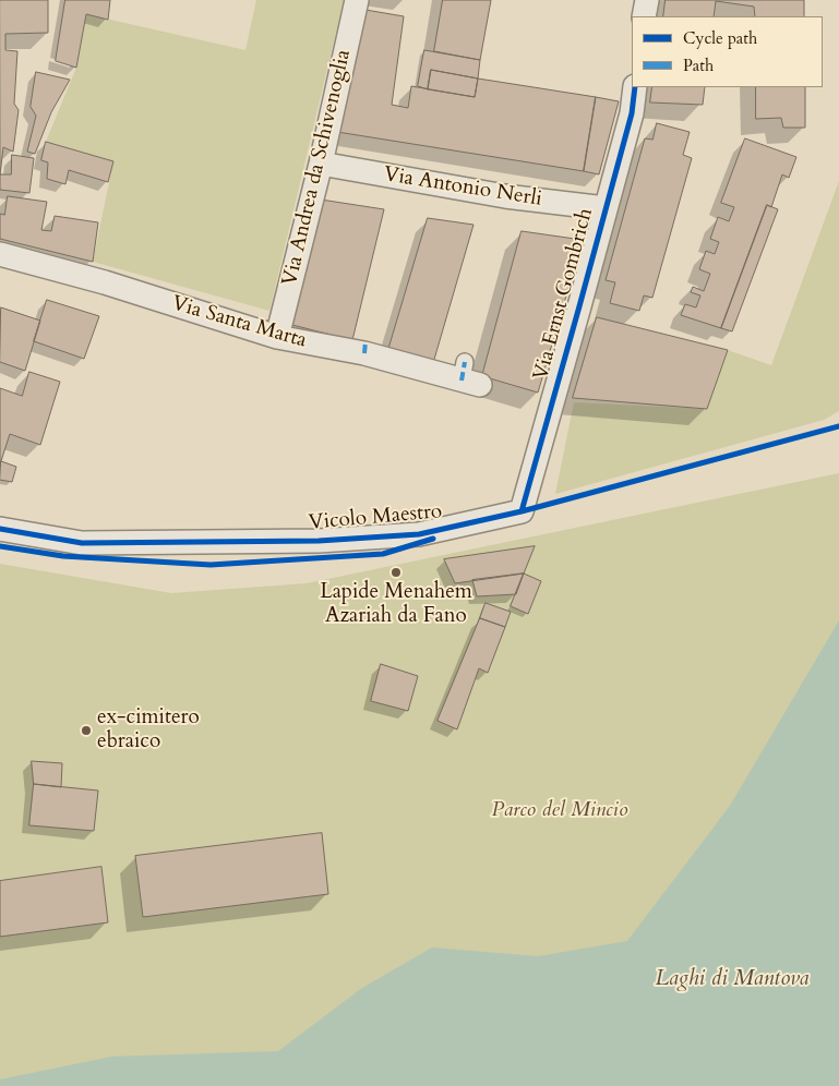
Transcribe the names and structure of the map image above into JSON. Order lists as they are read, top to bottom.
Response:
{
  "streets": {
    "street": [
      "Via Andrea da Schivenoglia",
      "Via Antonio Nerli",
      "Via Ernst Gombrich",
      "Via Santa Marta",
      "Vicolo Maestro"
    ]
  },
  "crossings": [
    ["Via Andrea da Schivenoglia", "Via Antonio Nerli"],
    ["Via Andrea da Schivenoglia", "Via Santa Marta"],
    ["Via Antonio Nerli", "Via Ernst Gombrich"],
    ["Via Ernst Gombrich", "Vicolo Maestro"]
  ],
  "water": ["Laghi di Mantova"],
  "parks": ["Parco del Mincio"],
  "places": ["Lapide Menahem Azariah da Fano", "ex-cimitero ebraico"],
  "legend": ["Cycle path", "Path"]
}
